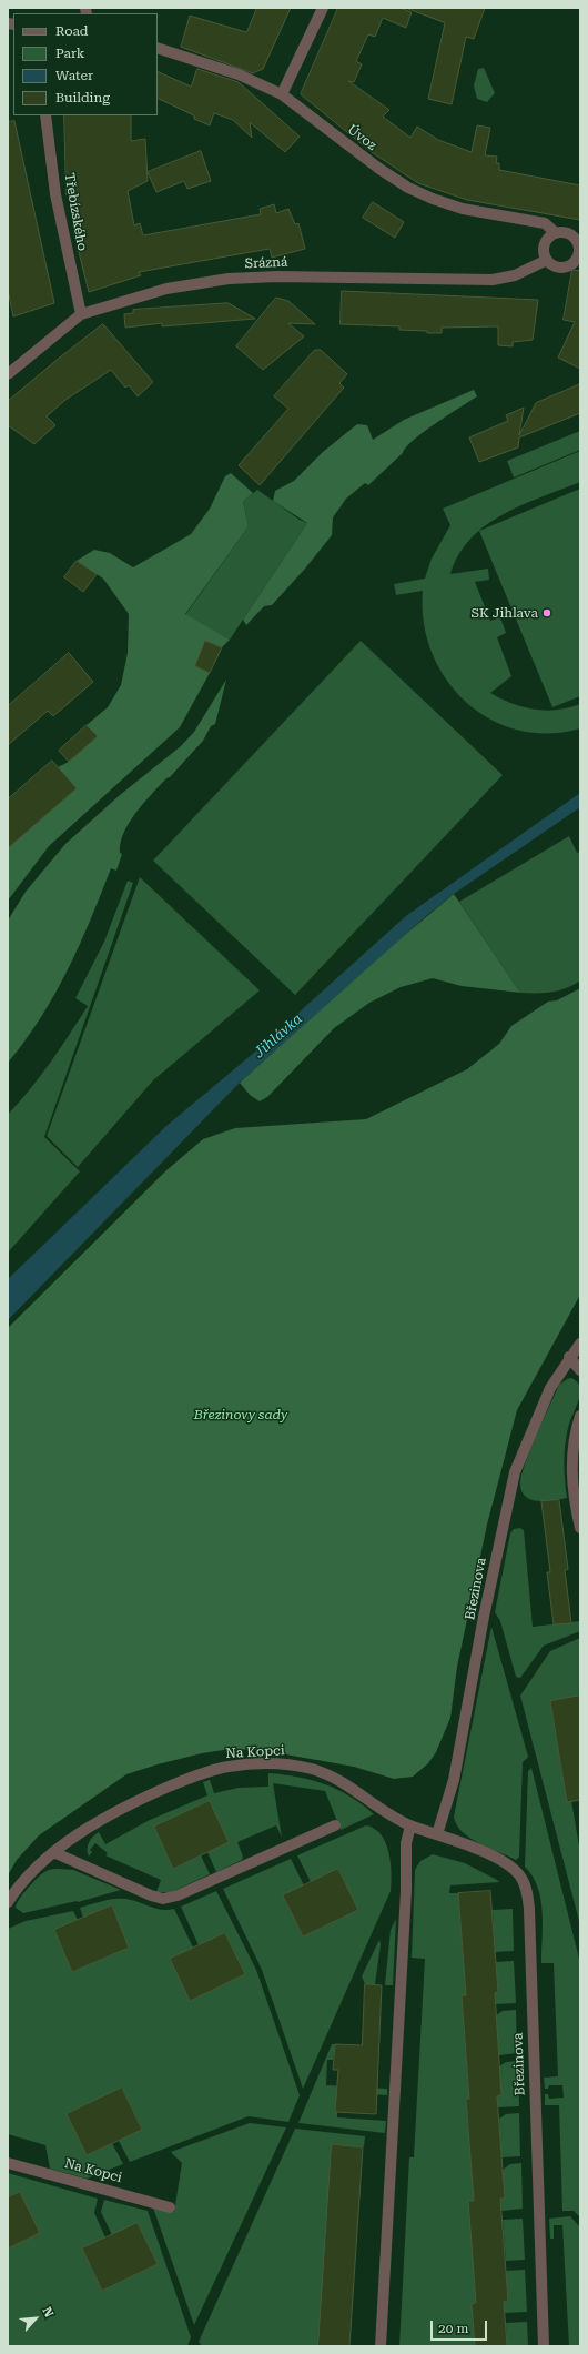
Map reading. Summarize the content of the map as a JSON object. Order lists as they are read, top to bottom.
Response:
{
  "streets": {
    "street": [
      "Úvoz",
      "Třebízského",
      "Srázná",
      "Březinova",
      "Na Kopci"
    ]
  },
  "crossings": [
    ["Úvoz", "Srázná"],
    ["Třebízského", "Srázná"],
    ["Březinova", "Na Kopci"]
  ],
  "water": ["Jihlávka"],
  "parks": ["Březinovy sady"],
  "places": ["SK Jihlava"],
  "legend": [
    "Road",
    "Park",
    "Water",
    "Building"
  ],
  "scale_bar": "20 m",
  "north": "top right"
}
